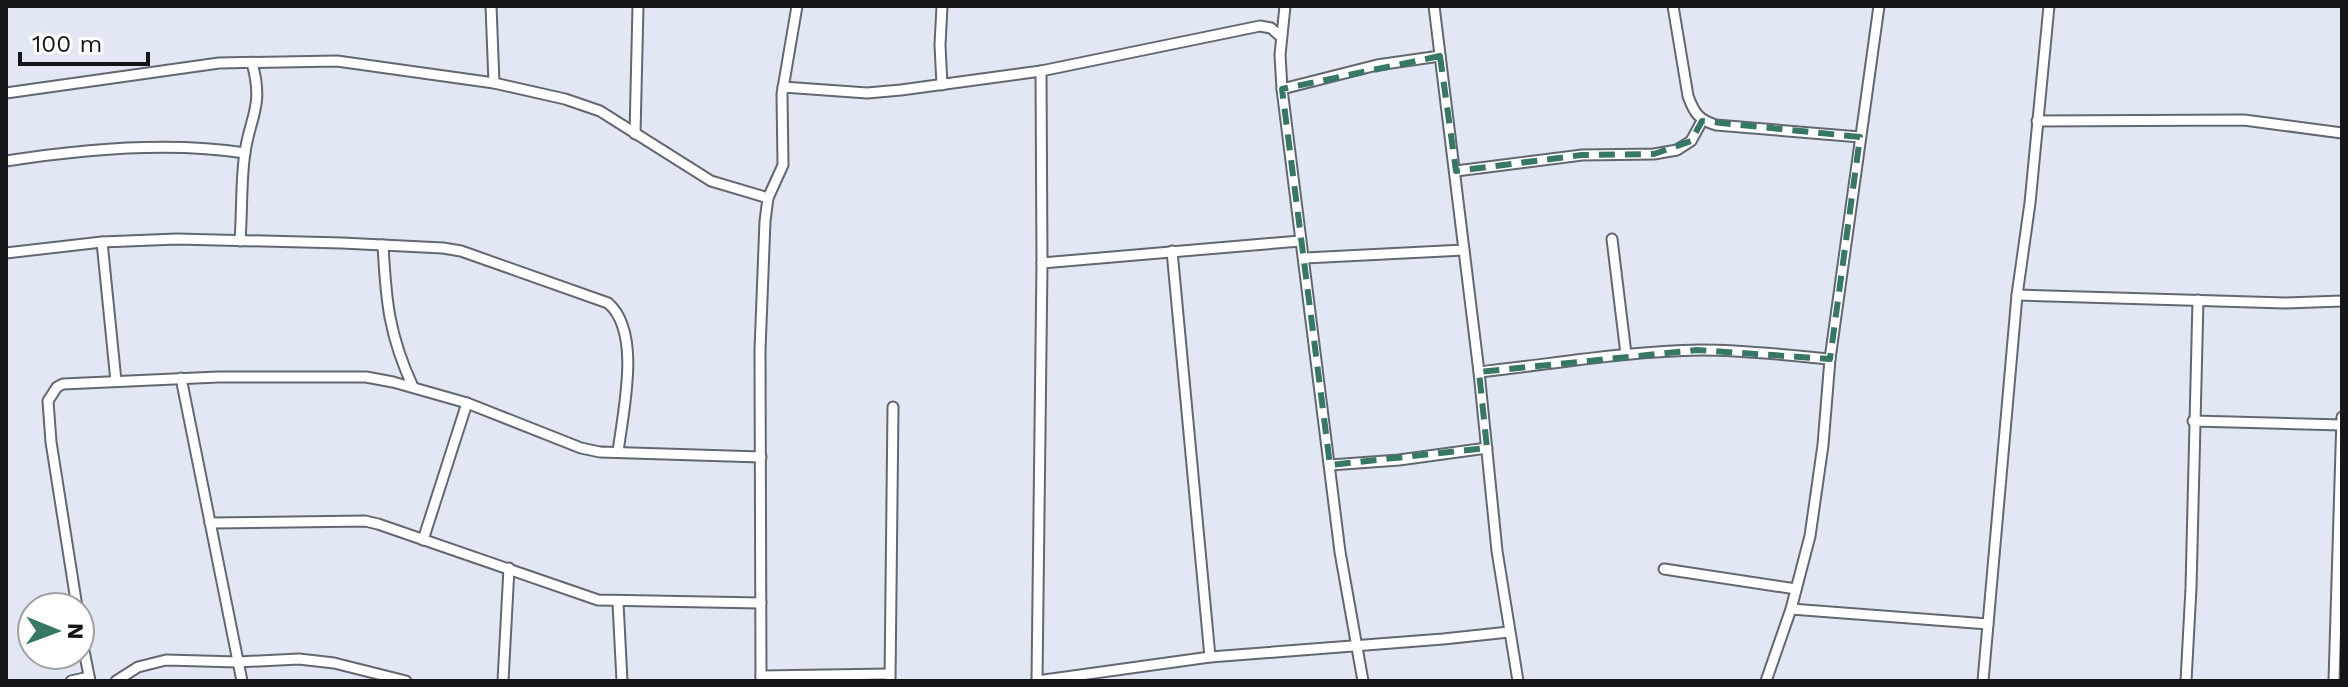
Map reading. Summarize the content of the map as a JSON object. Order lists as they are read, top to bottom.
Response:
{
  "scale_bar": "100 m",
  "north": "right"
}
